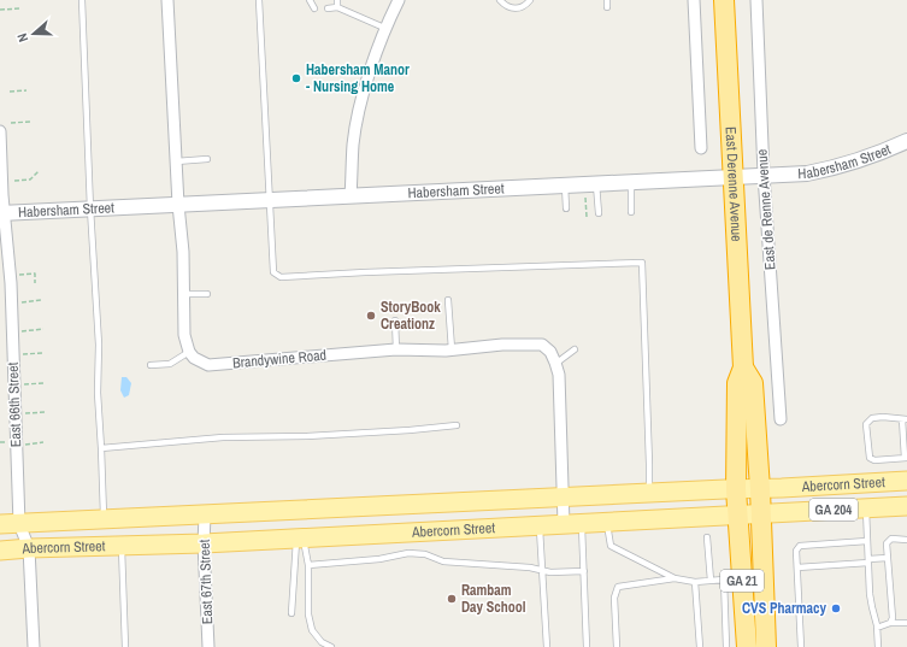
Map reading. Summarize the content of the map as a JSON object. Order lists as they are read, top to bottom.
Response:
{
  "streets": {
    "highway": ["East Derenne Avenue", "GA 21"],
    "main road": ["Abercorn Street", "GA 204"],
    "street": [
      "Habersham Street",
      "East de Renne Avenue",
      "Brandywine Road",
      "East 66th Street",
      "East 67th Street"
    ]
  },
  "crossings": [
    ["Habersham Street", "East Derenne Avenue"],
    ["Habersham Street", "East de Renne Avenue"],
    ["Habersham Street", "East 66th Street"],
    ["East Derenne Avenue", "Abercorn Street"],
    ["East 66th Street", "Abercorn Street"],
    ["Abercorn Street", "East 67th Street"]
  ],
  "places": [
    "Habersham Manor - Nursing Home",
    "StoryBook Creationz",
    "Rambam Day School",
    "CVS Pharmacy"
  ],
  "north": "left"
}
